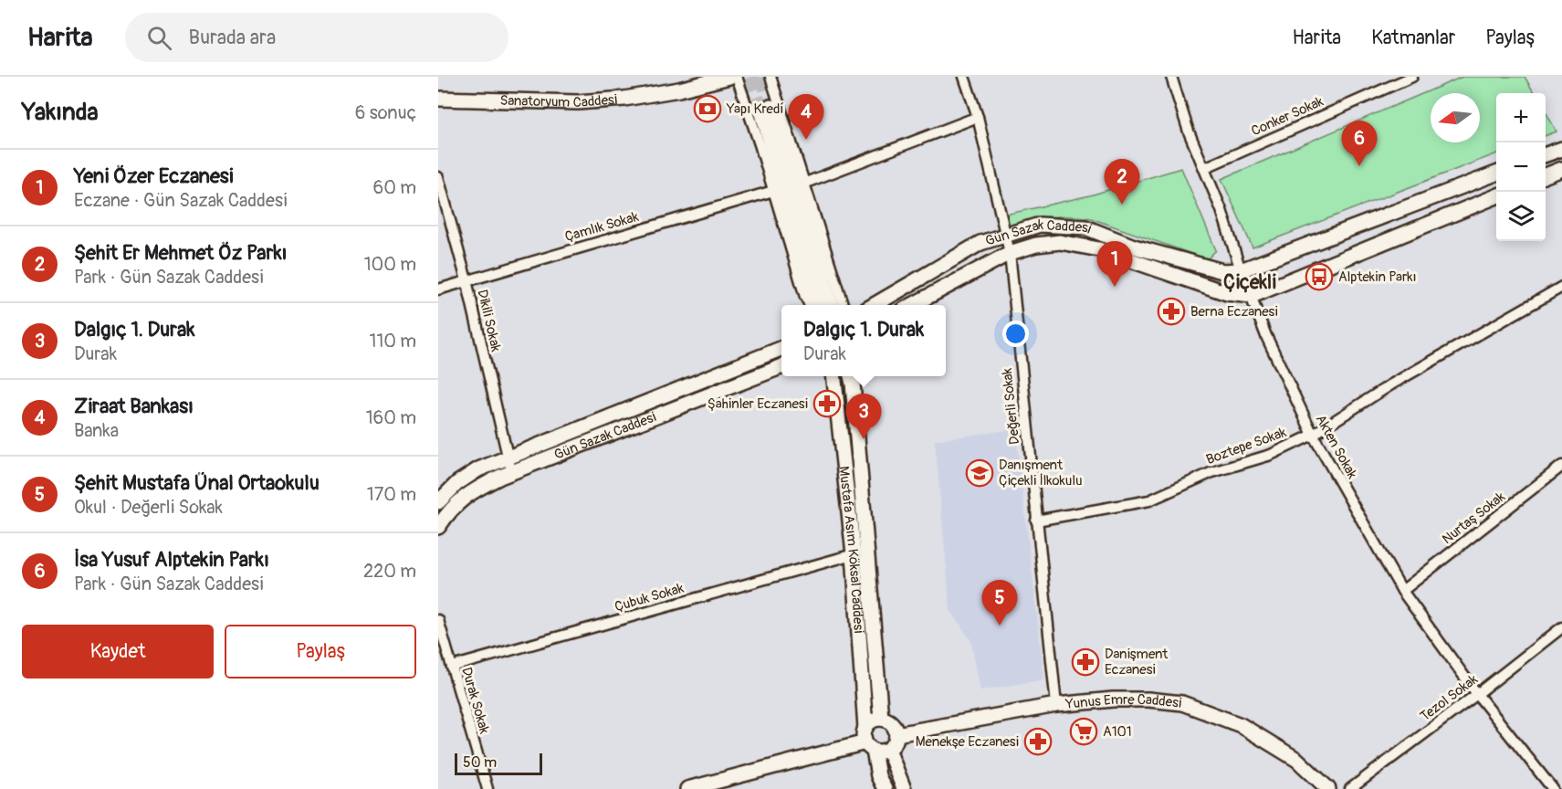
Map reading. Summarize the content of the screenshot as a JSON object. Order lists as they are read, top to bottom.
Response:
{
  "streets": {
    "main road": [
      "Sanatoryum Caddesi",
      "Gün Sazak Caddesi",
      "Mustafa Asım Köksal Caddesi",
      "Yunus Emre Caddesi"
    ],
    "street": [
      "Conker Sokak",
      "Çamlık Sokak",
      "Dikili Sokak",
      "Değerli Sokak",
      "Boztepe Sokak",
      "Akten Sokak",
      "Nurtaş Sokak",
      "Çubuk Sokak",
      "Tezol Sokak",
      "Durak Sokak"
    ]
  },
  "crossings": [
    ["Conker Sokak", "Akten Sokak"],
    ["Çamlık Sokak", "Dikili Sokak"],
    ["Gün Sazak Caddesi", "Dikili Sokak"],
    ["Gün Sazak Caddesi", "Değerli Sokak"],
    ["Gün Sazak Caddesi", "Akten Sokak"],
    ["Değerli Sokak", "Boztepe Sokak"],
    ["Değerli Sokak", "Yunus Emre Caddesi"],
    ["Boztepe Sokak", "Akten Sokak"],
    ["Akten Sokak", "Nurtaş Sokak"],
    ["Akten Sokak", "Tezol Sokak"],
    ["Mustafa Asım Köksal Caddesi", "Çubuk Sokak"],
    ["Mustafa Asım Köksal Caddesi", "Yunus Emre Caddesi"],
    ["Çubuk Sokak", "Durak Sokak"]
  ],
  "districts": ["Çiçekli"],
  "places": {
    "bank": ["Yapı Kredi"],
    "bus stop": ["Alptekin Parkı"],
    "pharmacy": [
      "Berna Eczanesi",
      "Şahinler Eczanesi",
      "Danişment Eczanesi",
      "Menekşe Eczanesi"
    ],
    "school or university": ["Danışment Çiçekli İlkokulu"],
    "supermarket": ["A101"]
  },
  "scale_bar": "50 m",
  "north": "left",
  "page": {
    "header": "Harita",
    "search": "Burada ara",
    "nav": ["Harita", "Katmanlar", "Paylaş"],
    "heading": ["Yakında", "6 sonuç"],
    "map_buttons": ["+", "−"],
    "pins": [
      "4",
      "6",
      "2",
      "1",
      "3",
      "5"
    ],
    "list": [
      {
        "mark": "1",
        "name": "Yeni Özer Eczanesi",
        "note": "Eczane · Gün Sazak Caddesi",
        "value": "60 m"
      },
      {
        "mark": "2",
        "name": "Şehit Er Mehmet Öz Parkı",
        "note": "Park · Gün Sazak Caddesi",
        "value": "100 m"
      },
      {
        "mark": "3",
        "name": "Dalgıç 1. Durak",
        "note": "Durak",
        "value": "110 m"
      },
      {
        "mark": "4",
        "name": "Ziraat Bankası",
        "note": "Banka",
        "value": "160 m"
      },
      {
        "mark": "5",
        "name": "Şehit Mustafa Ünal Ortaokulu",
        "note": "Okul · Değerli Sokak",
        "value": "170 m"
      },
      {
        "mark": "6",
        "name": "İsa Yusuf Alptekin Parkı",
        "note": "Park · Gün Sazak Caddesi",
        "value": "220 m"
      }
    ],
    "popup": ["Dalgıç 1. Durak", "Durak"],
    "buttons": ["Kaydet", "Paylaş"],
    "scale": "50 m"
  }
}
